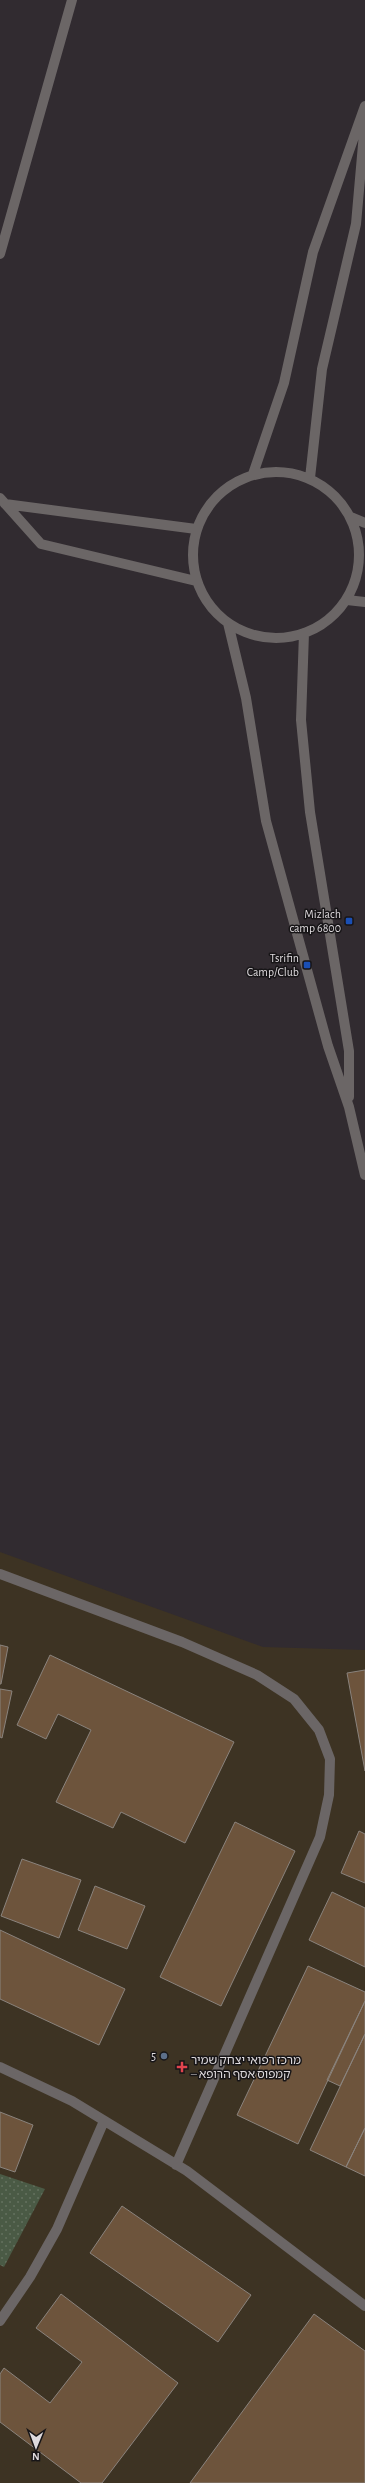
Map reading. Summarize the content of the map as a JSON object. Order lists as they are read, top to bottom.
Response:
{
  "places": {
    "transit": ["Mizlach camp 6800", "Tsrifin Camp/Club"],
    "other": ["5"],
    "health": ["מרכז רפואי יצחק שמיר – קמפוס אסף הרופא"]
  },
  "north": "bottom"
}
